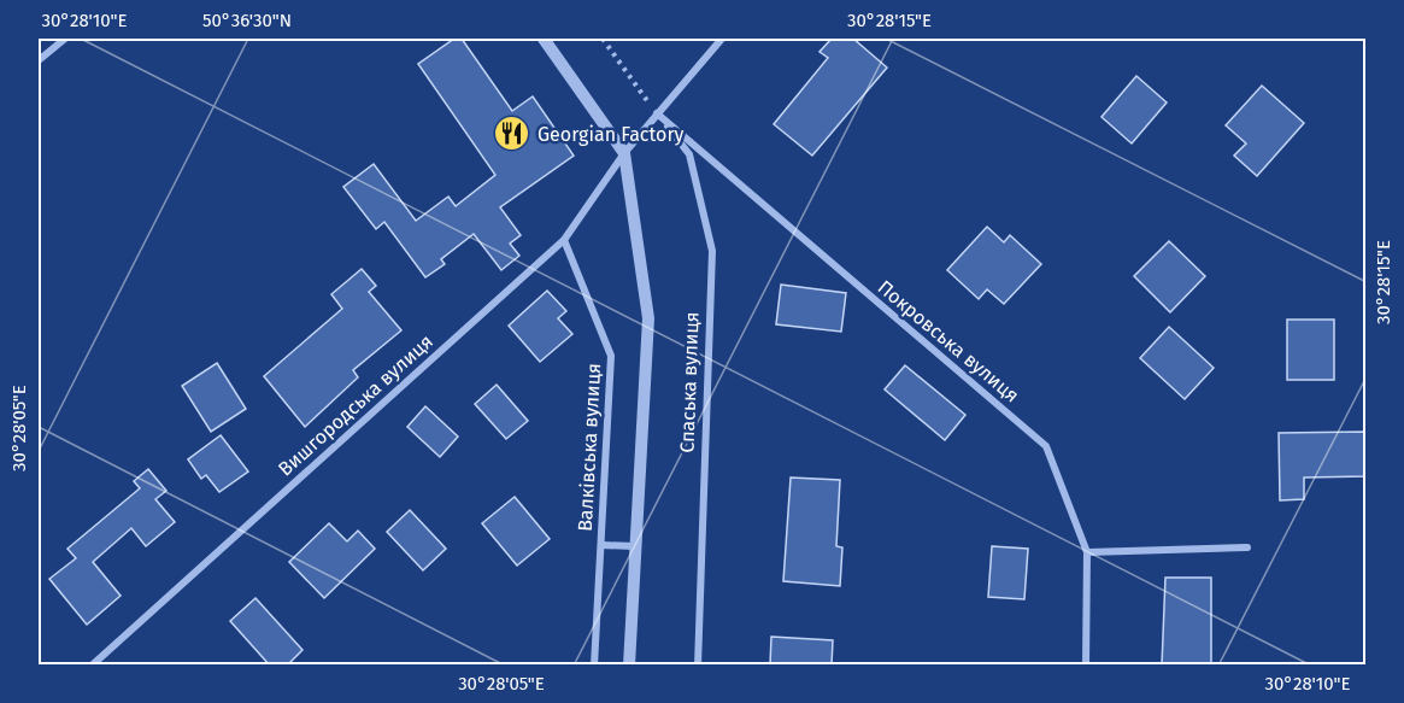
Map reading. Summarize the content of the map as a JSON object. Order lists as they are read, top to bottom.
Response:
{
  "streets": {
    "street": [
      "Покровська вулиця",
      "Спаська вулиця",
      "Вишгородська вулиця",
      "Валківська вулиця"
    ]
  },
  "crossings": [
    ["Покровська вулиця", "Спаська вулиця"],
    ["Покровська вулиця", "Вишгородська вулиця"],
    ["Спаська вулиця", "Вишгородська вулиця"],
    ["Вишгородська вулиця", "Валківська вулиця"]
  ],
  "places": {
    "restaurant": ["Georgian Factory"]
  },
  "coordinates": [
    "30°28'10\"E",
    "50°36'30\"N",
    "30°28'15\"E",
    "30°28'05\"E"
  ]
}
